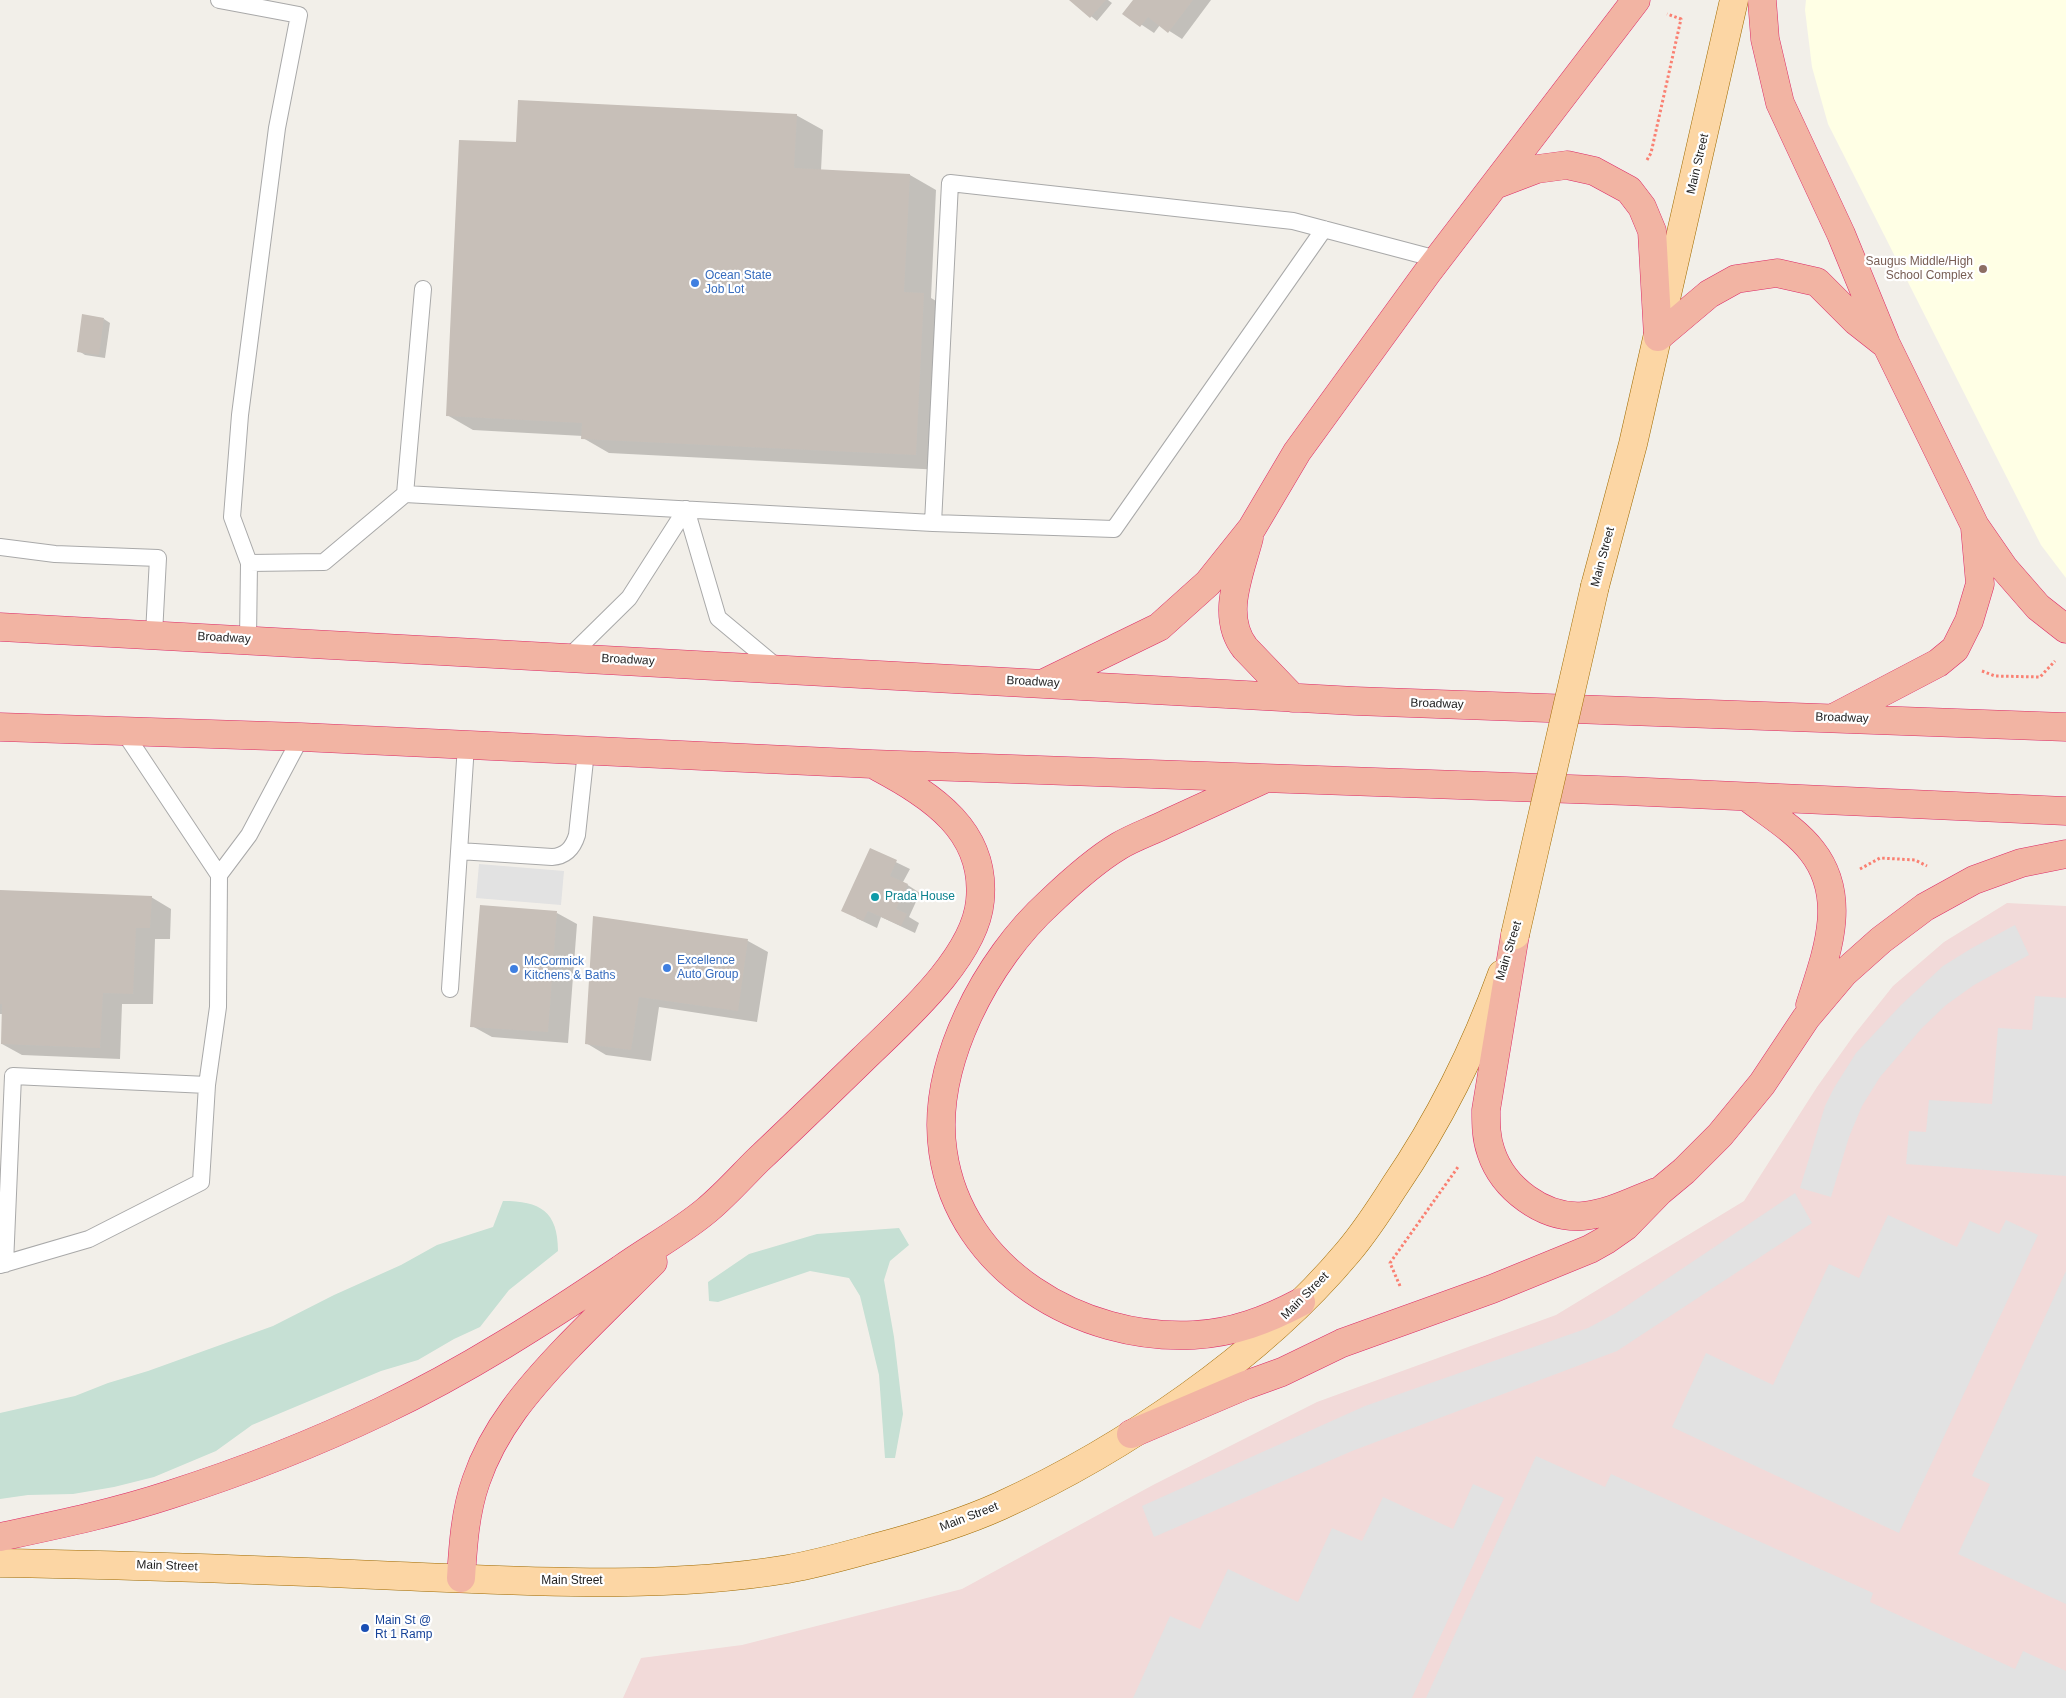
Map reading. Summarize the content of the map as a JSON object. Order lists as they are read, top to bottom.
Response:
{
  "streets": {
    "highway": ["Broadway"],
    "main road": ["Main Street"]
  },
  "places": [
    "Saugus Middle/High School Complex",
    "Ocean State Job Lot",
    "Prada House",
    "Excellence Auto Group",
    "McCormick Kitchens & Baths",
    "Main St @ Rt 1 Ramp"
  ]
}
